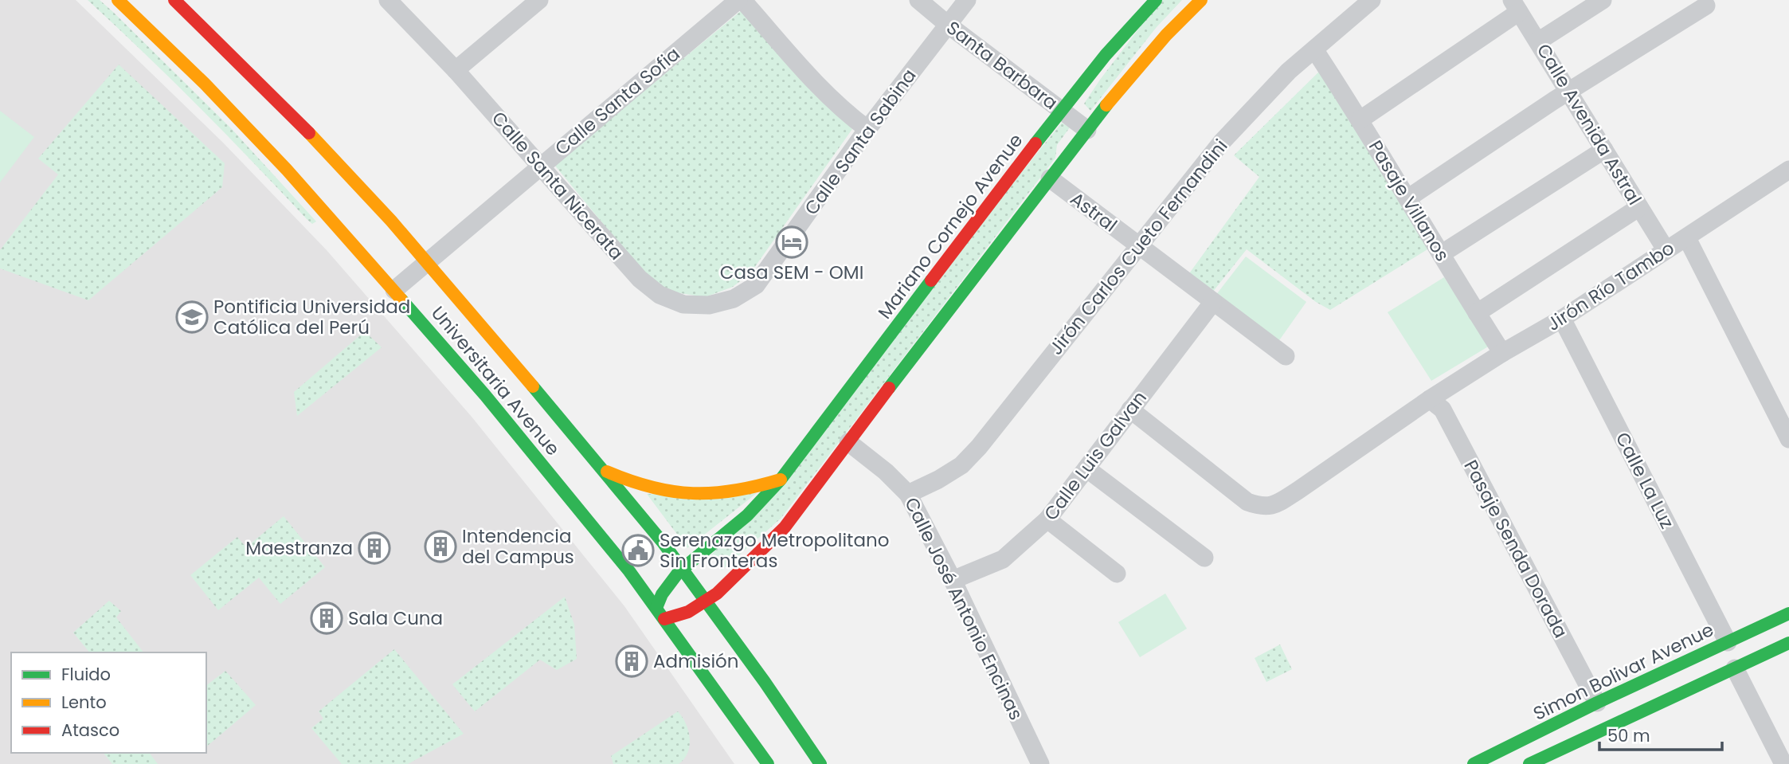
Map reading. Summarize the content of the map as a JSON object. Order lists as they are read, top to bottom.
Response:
{
  "streets": {
    "main road": ["Mariano Cornejo Avenue", "Universitaria Avenue", "Simon Bolivar Avenue"],
    "street": [
      "Santa Barbara",
      "Calle Santa Sofia",
      "Calle Avenida Astral",
      "Calle Santa Sabina",
      "Calle Santa Nicerata",
      "Pasaje Villanos",
      "Astral",
      "Jirón Carlos Cueto Fernandini",
      "Jirón Río Tambo",
      "Calle Luis Galvan",
      "Calle La Luz",
      "Pasaje Senda Dorada",
      "Calle José Antonio Encinas"
    ]
  },
  "crossings": [
    ["Santa Barbara", "Calle Santa Sabina"],
    ["Santa Barbara", "Mariano Cornejo Avenue"],
    ["Calle Santa Sofia", "Calle Santa Nicerata"],
    ["Calle Santa Sofia", "Universitaria Avenue"],
    ["Calle Avenida Astral", "Jirón Río Tambo"],
    ["Calle Santa Sabina", "Calle Santa Nicerata"],
    ["Pasaje Villanos", "Jirón Carlos Cueto Fernandini"],
    ["Pasaje Villanos", "Jirón Río Tambo"],
    ["Astral", "Jirón Carlos Cueto Fernandini"],
    ["Astral", "Calle Luis Galvan"],
    ["Mariano Cornejo Avenue", "Universitaria Avenue"],
    ["Jirón Carlos Cueto Fernandini", "Calle José Antonio Encinas"],
    ["Jirón Río Tambo", "Calle Luis Galvan"],
    ["Jirón Río Tambo", "Calle La Luz"],
    ["Jirón Río Tambo", "Pasaje Senda Dorada"],
    ["Calle Luis Galvan", "Calle José Antonio Encinas"],
    ["Calle La Luz", "Simon Bolivar Avenue"],
    ["Pasaje Senda Dorada", "Simon Bolivar Avenue"]
  ],
  "places": {
    "hotel": ["Casa SEM - OMI"],
    "school or university": ["Pontificia Universidad Católica del Perú"],
    "building": [
      "Intendencia del Campus",
      "Maestranza",
      "Sala Cuna",
      "Admisión"
    ],
    "public building": ["Serenazgo Metropolitano Sin Fronteras"]
  },
  "legend": ["Fluido", "Lento", "Atasco"],
  "scale_bar": "50 m"
}
